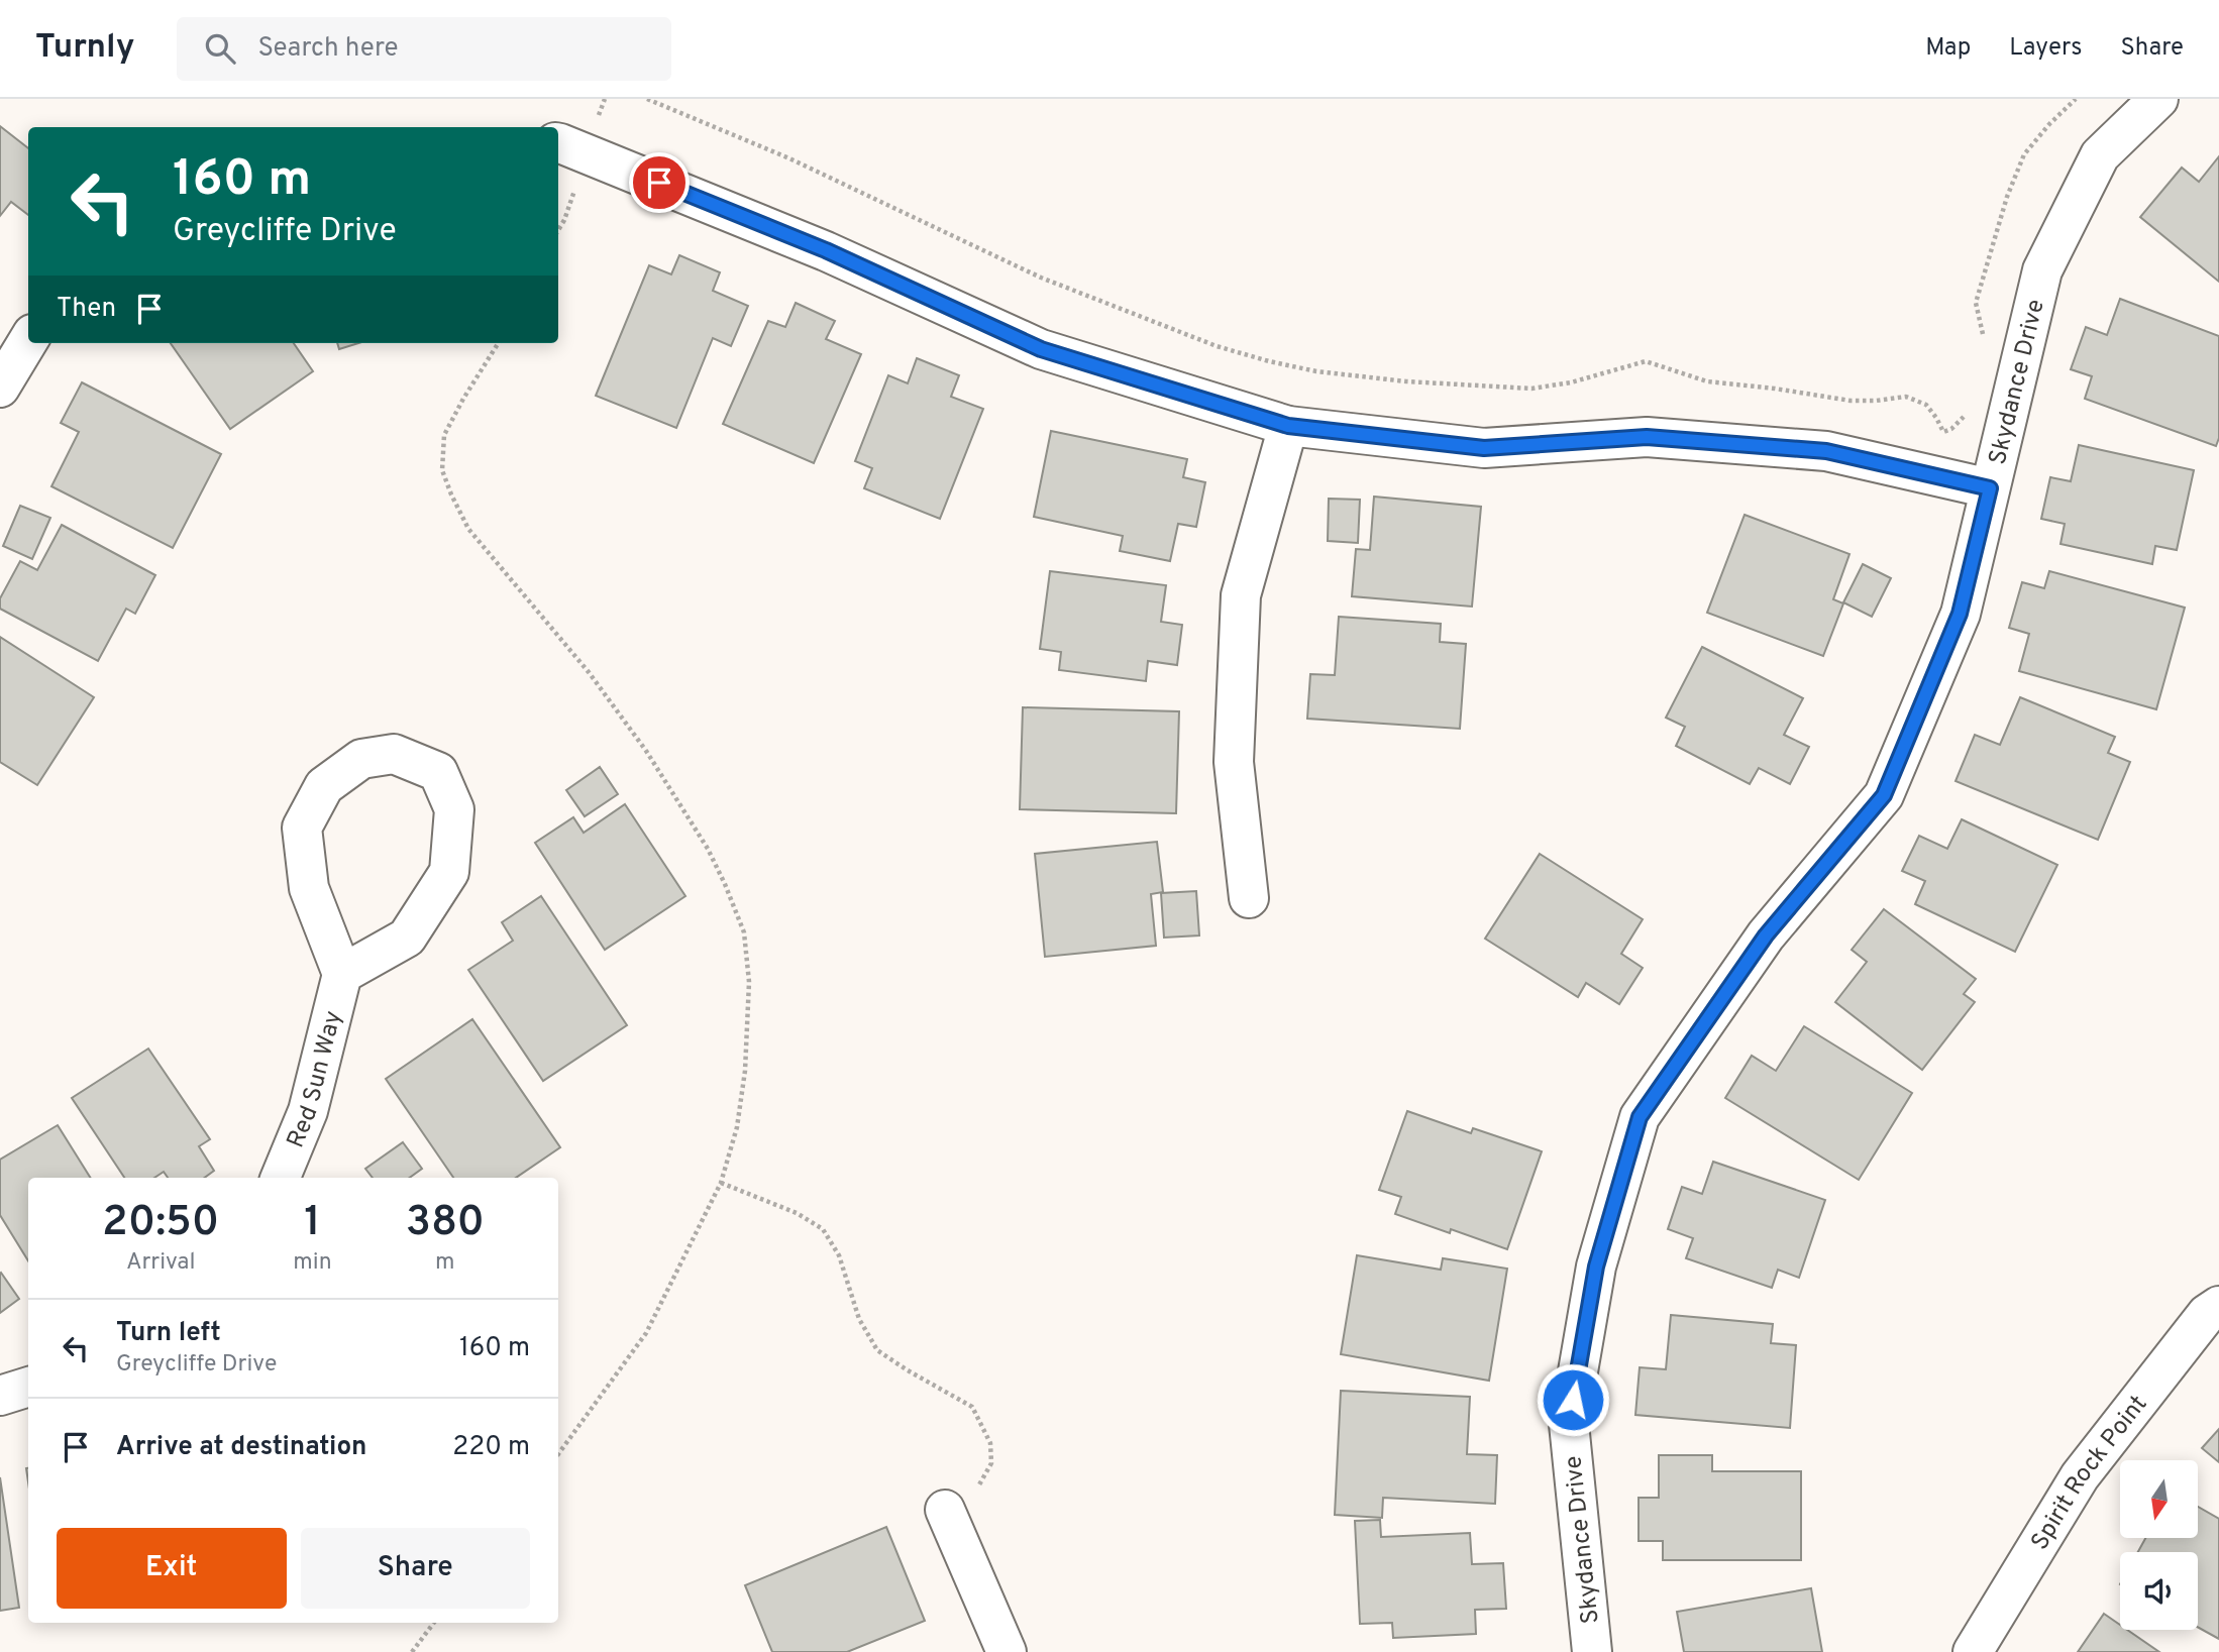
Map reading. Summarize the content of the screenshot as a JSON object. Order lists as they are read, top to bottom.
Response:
{
  "streets": {
    "street": ["Skydance Drive", "Red Sun Way", "Spirit Rock Point"]
  },
  "north": "bottom",
  "page": {
    "header": "Turnly",
    "search": "Search here",
    "nav": ["Map", "Layers", "Share"],
    "turn": ["160 m", "Greycliffe Drive"],
    "then": "Then",
    "eta": [
      "20:50",
      "Arrival",
      "1",
      "min",
      "380",
      "m"
    ],
    "list": [
      {
        "name": "Turn left",
        "note": "Greycliffe Drive",
        "value": "160 m"
      },
      {
        "name": "Arrive at destination",
        "value": "220 m"
      }
    ],
    "buttons": ["Exit", "Share"]
  }
}
